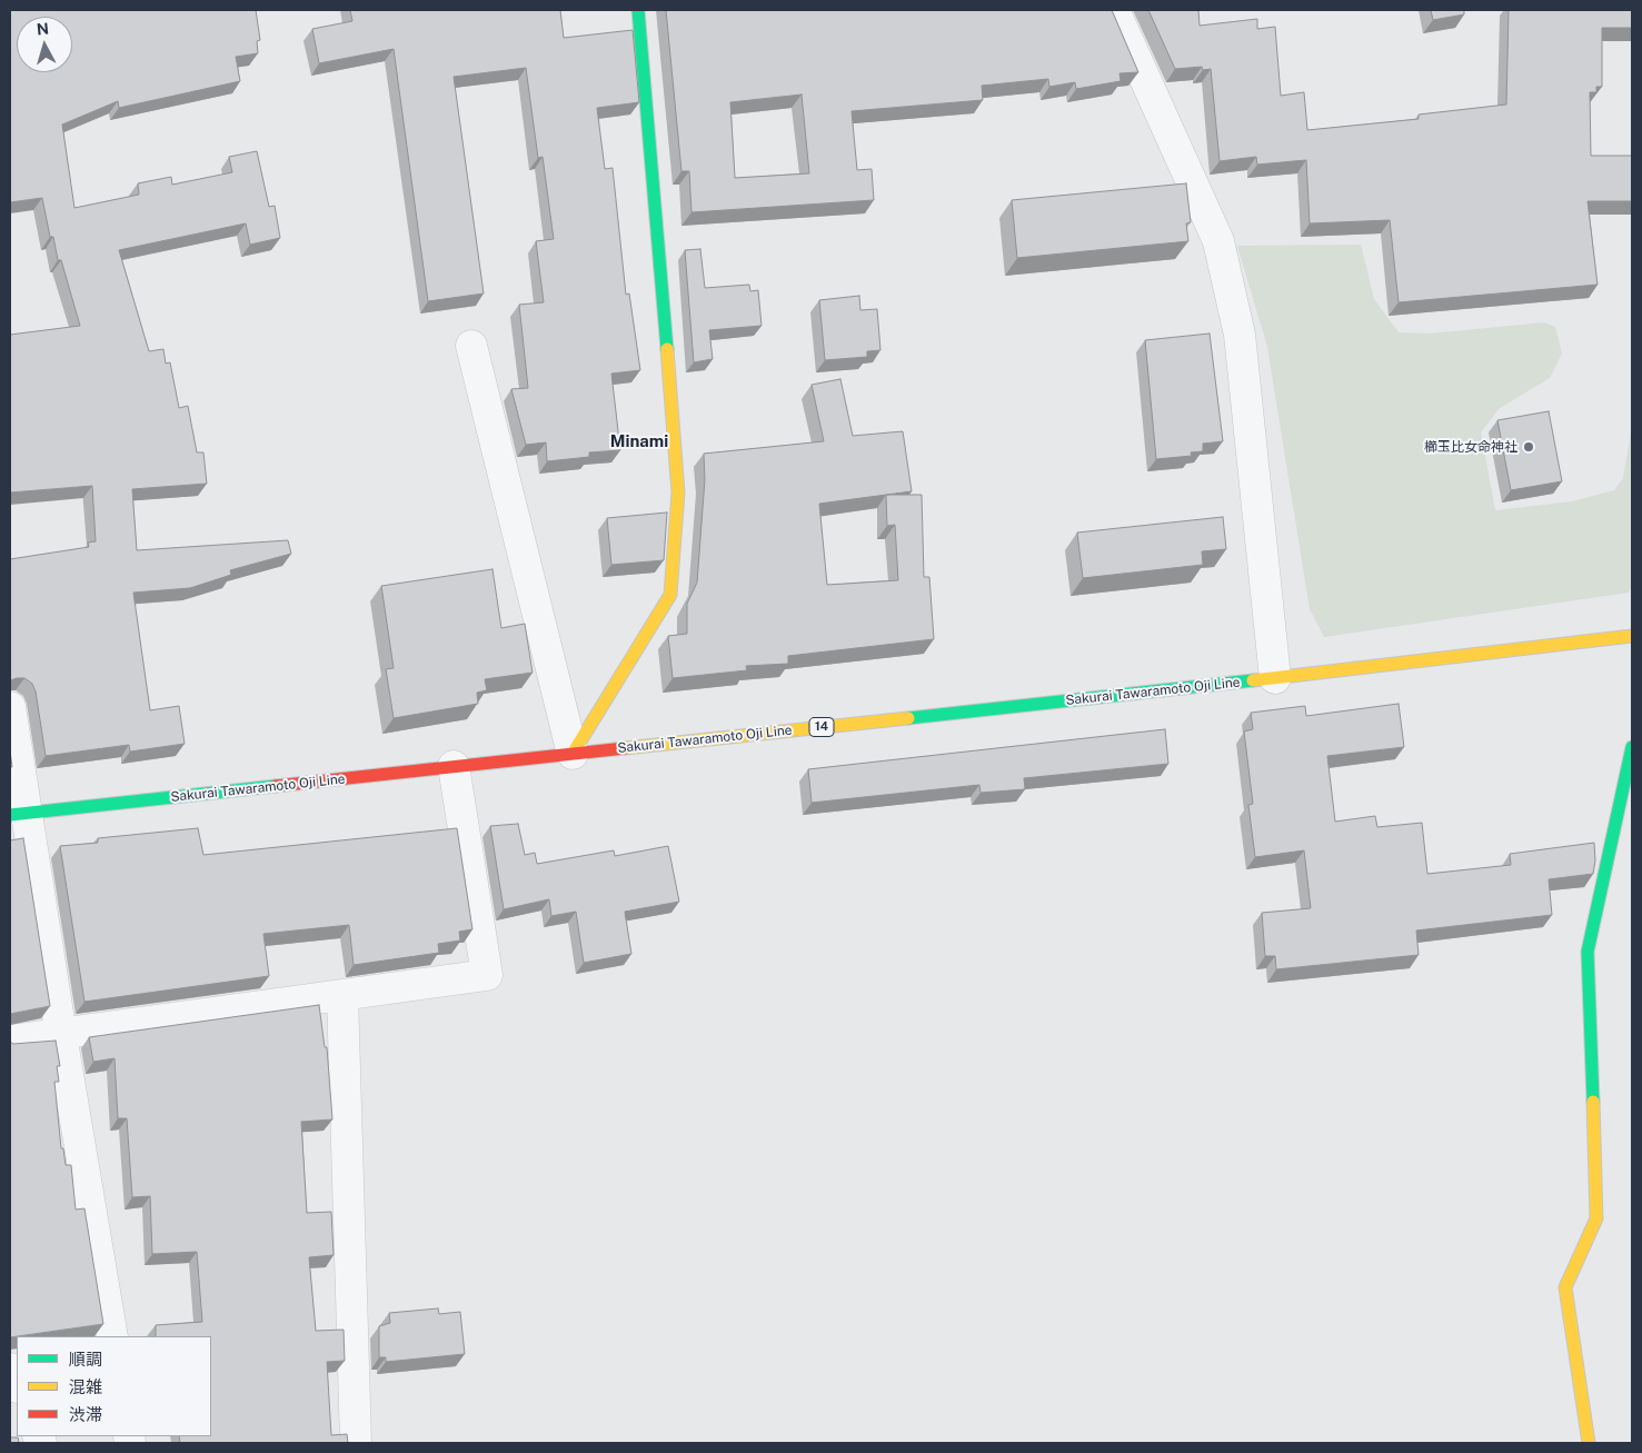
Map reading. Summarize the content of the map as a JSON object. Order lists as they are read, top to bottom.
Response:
{
  "streets": {
    "main road": ["Sakurai Tawaramoto Oji Line", "14"]
  },
  "districts": ["Minami"],
  "places": ["櫛玉比女命神社"],
  "legend": ["順調", "混雑", "渋滞"],
  "north": "top"
}
